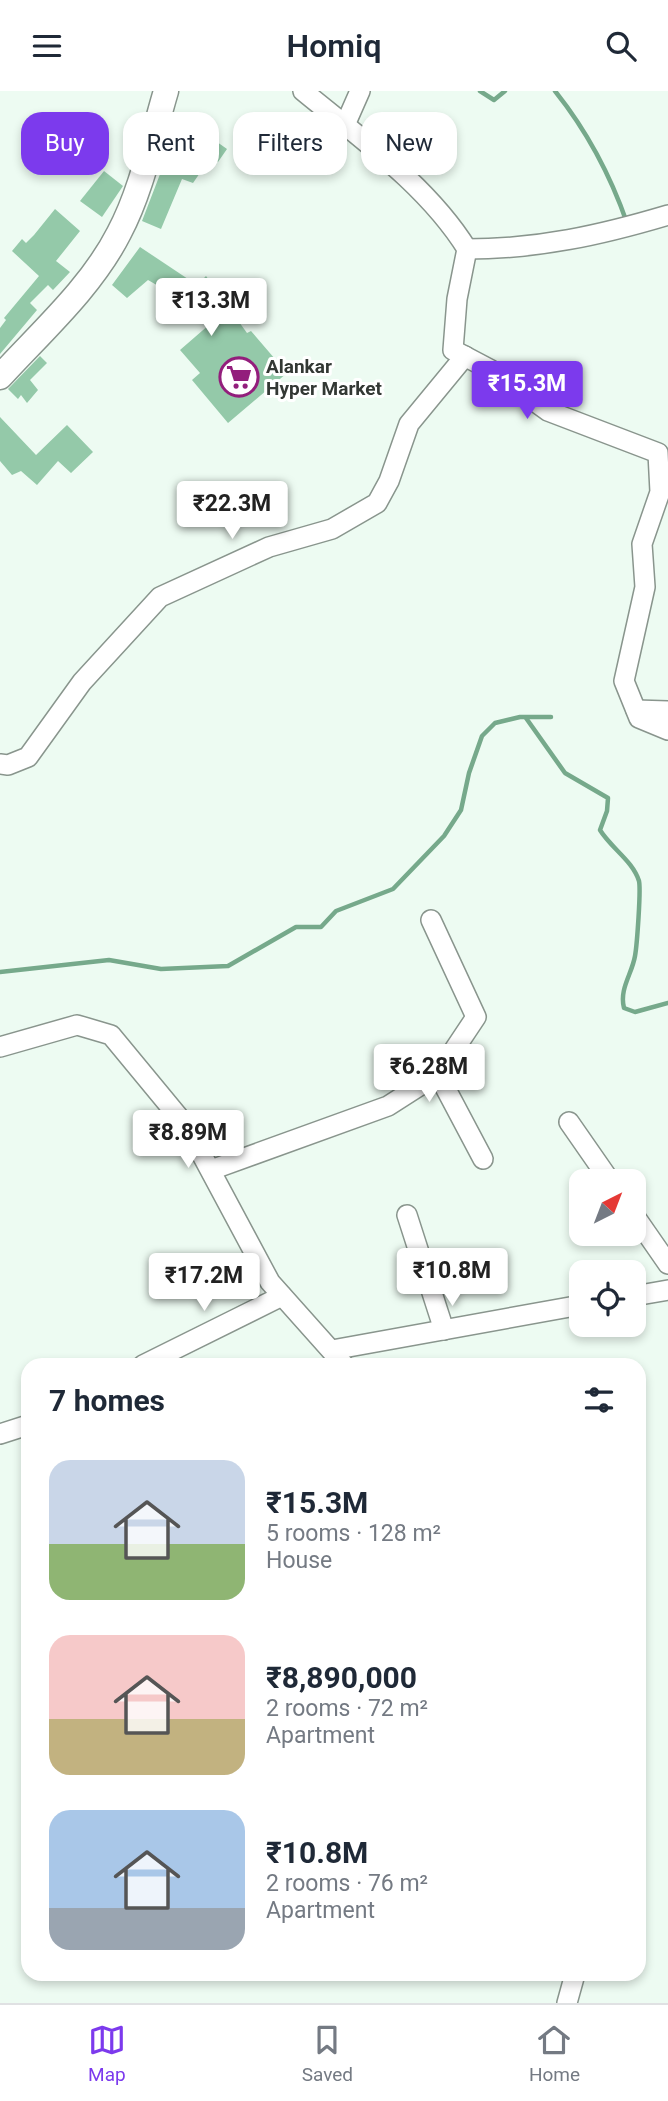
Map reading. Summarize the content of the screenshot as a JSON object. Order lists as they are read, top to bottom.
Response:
{
  "places": {
    "supermarket": ["Alankar Hyper Market"]
  },
  "north": "top right",
  "page": {
    "header": "Homiq",
    "chip": [
      "Buy",
      "Rent",
      "Filters",
      "New"
    ],
    "price": [
      "₹13.3M",
      "₹15.3M",
      "₹22.3M",
      "₹6.28M",
      "₹8.89M",
      "₹10.8M",
      "₹17.2M"
    ],
    "heading": "7 homes",
    "list": [
      {
        "name": "₹15.3M",
        "note": "5 rooms · 128 m² · House"
      },
      {
        "name": "₹8,890,000",
        "note": "2 rooms · 72 m² · Apartment"
      },
      {
        "name": "₹10.8M",
        "note": "2 rooms · 76 m² · Apartment"
      }
    ],
    "tabs": ["Map", "Saved", "Home"]
  }
}
